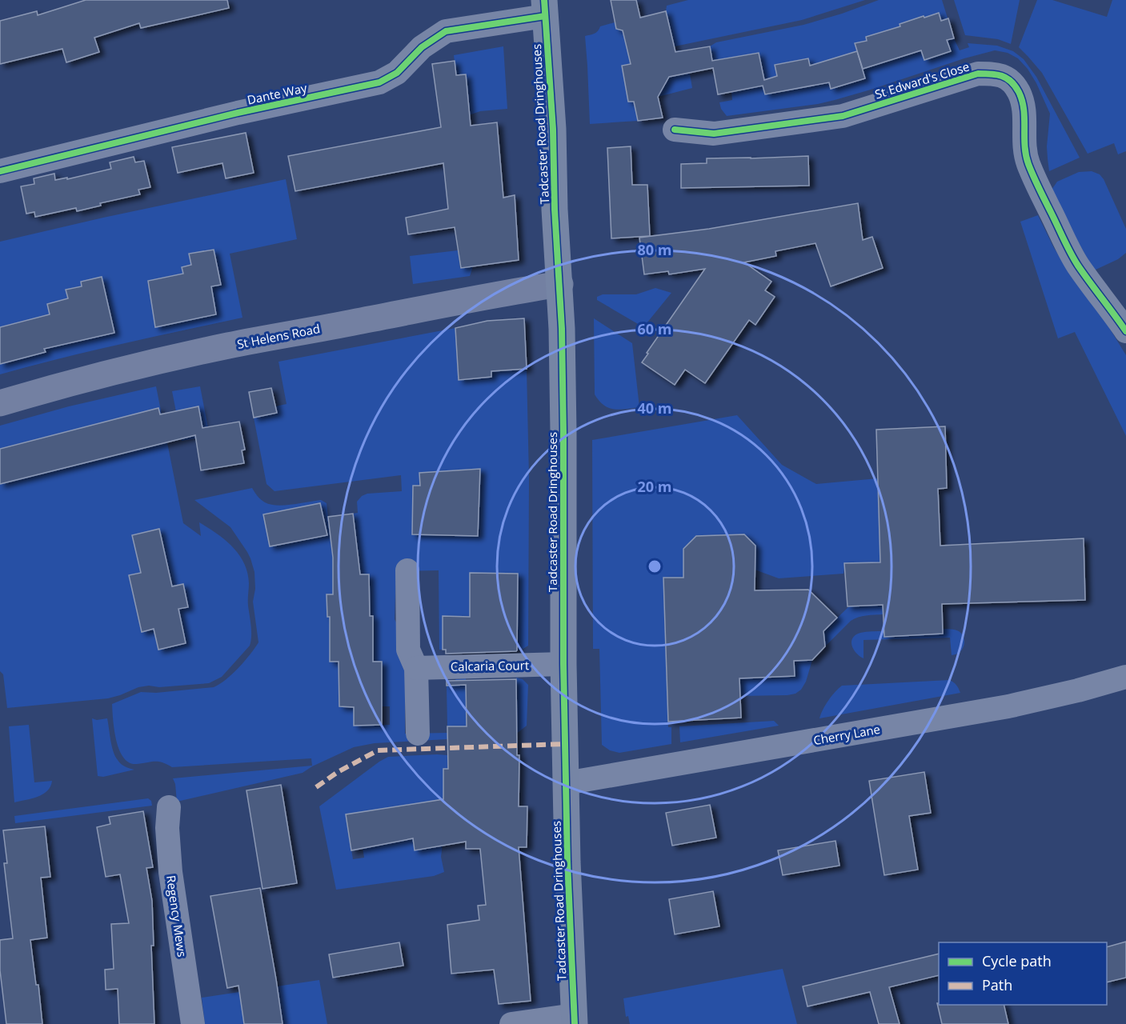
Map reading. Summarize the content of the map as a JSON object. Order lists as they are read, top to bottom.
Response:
{
  "streets": {
    "main road": ["Tadcaster Road Dringhouses"],
    "street": [
      "St Edward's Close",
      "Dante Way",
      "St Helens Road",
      "Calcaria Court",
      "Cherry Lane",
      "Regency Mews"
    ]
  },
  "crossings": [
    ["Dante Way", "Tadcaster Road Dringhouses"],
    ["Tadcaster Road Dringhouses", "St Helens Road"],
    ["Tadcaster Road Dringhouses", "Calcaria Court"],
    ["Tadcaster Road Dringhouses", "Cherry Lane"]
  ],
  "legend": ["Cycle path", "Path"],
  "rings": [
    "80 m",
    "60 m",
    "40 m",
    "20 m"
  ]
}
